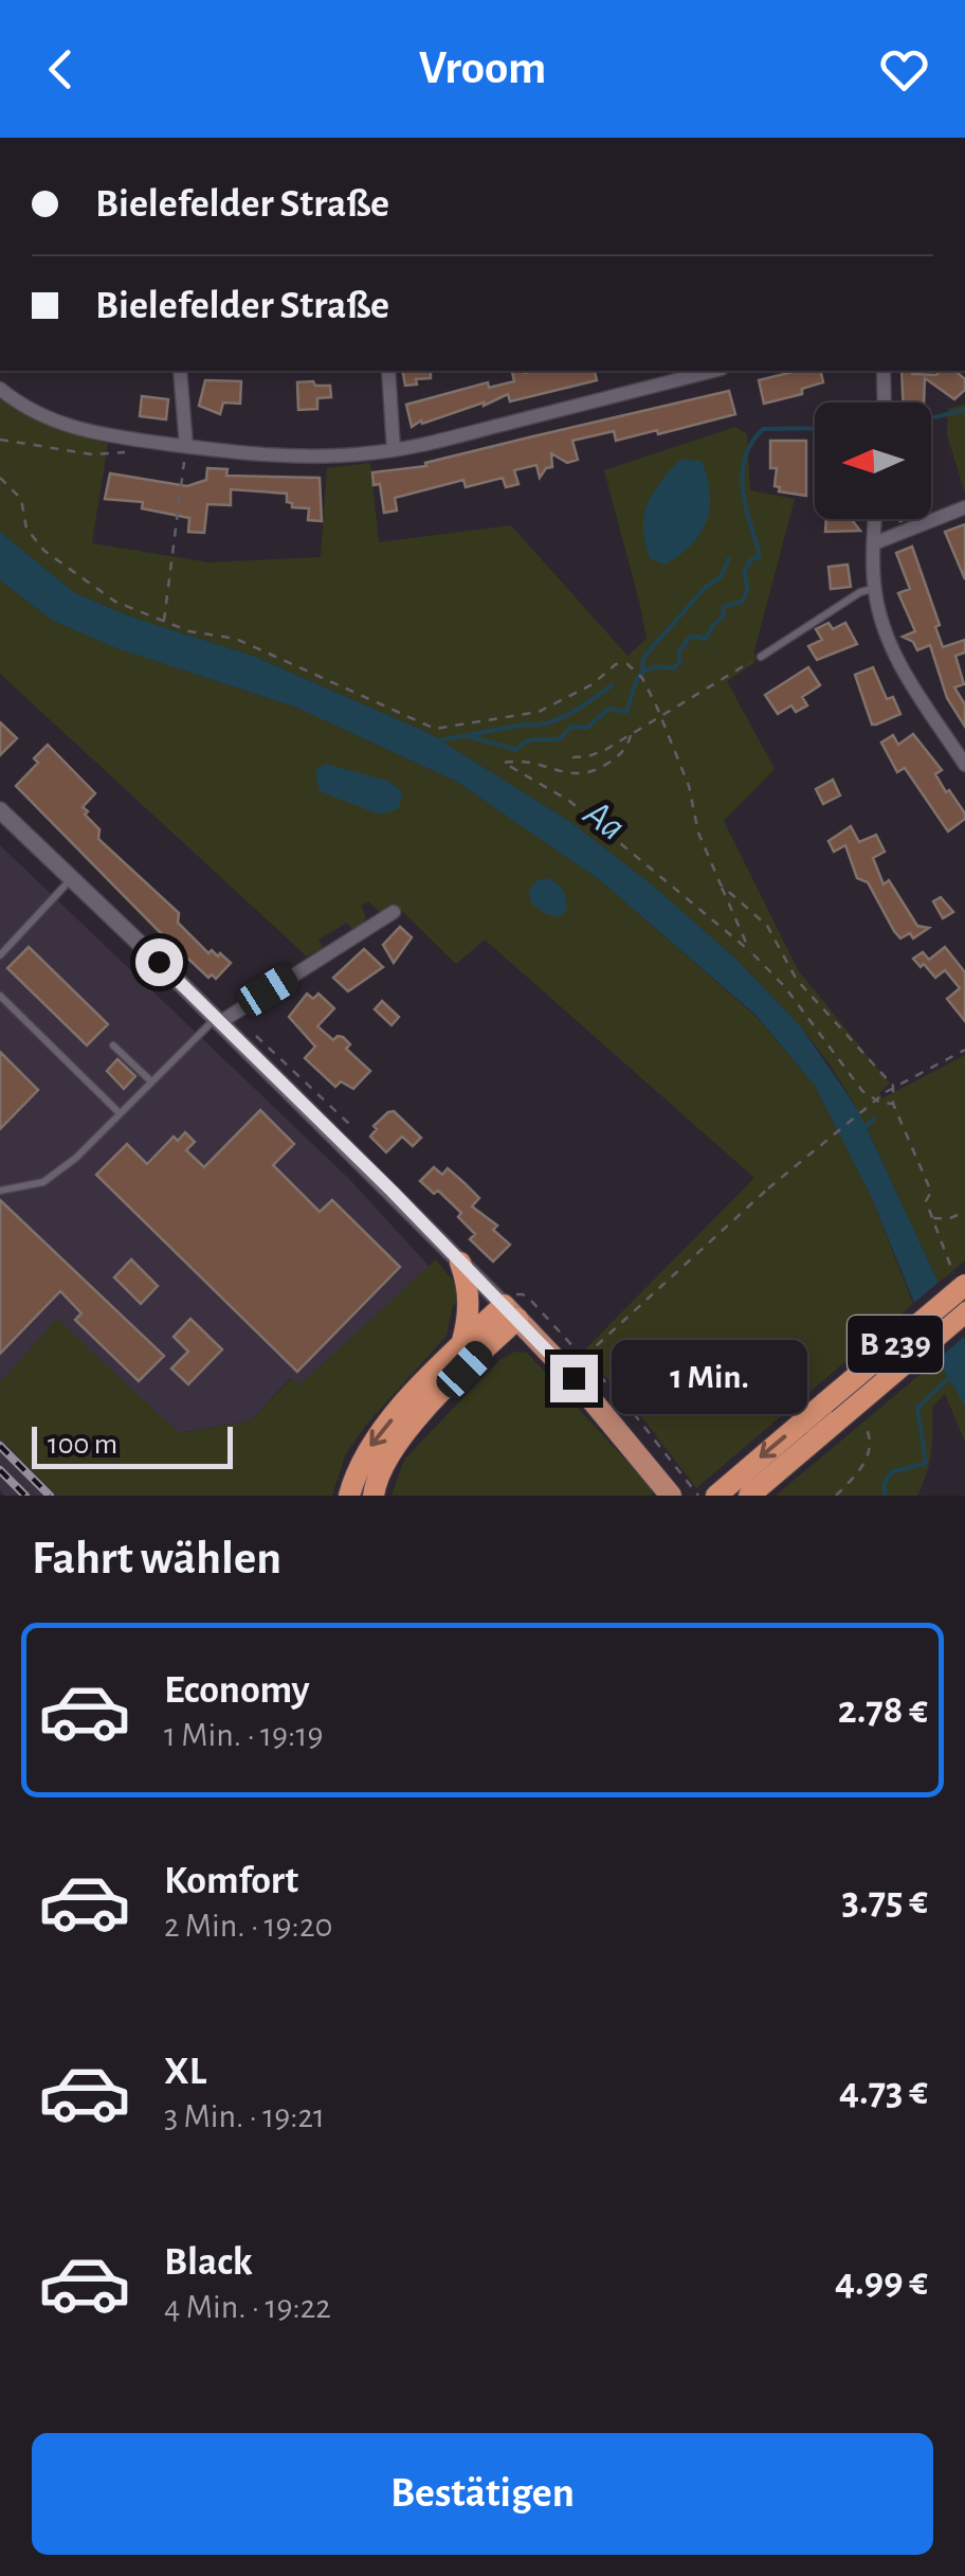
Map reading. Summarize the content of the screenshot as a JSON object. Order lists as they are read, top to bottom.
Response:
{
  "streets": {
    "highway": ["B 239"]
  },
  "water": ["Aa"],
  "scale_bar": "100 m",
  "north": "left",
  "page": {
    "header": "Vroom",
    "banner": ["Bielefelder Straße", "Bielefelder Straße"],
    "bubble": "1 Min.",
    "scale": "100 m",
    "heading": "Fahrt wählen",
    "list": [
      {
        "name": "Economy",
        "note": "1 Min. · 19:19",
        "value": "2.78 €"
      },
      {
        "name": "Komfort",
        "note": "2 Min. · 19:20",
        "value": "3.75 €"
      },
      {
        "name": "XL",
        "note": "3 Min. · 19:21",
        "value": "4.73 €"
      },
      {
        "name": "Black",
        "note": "4 Min. · 19:22",
        "value": "4.99 €"
      }
    ],
    "buttons": "Bestätigen"
  }
}
